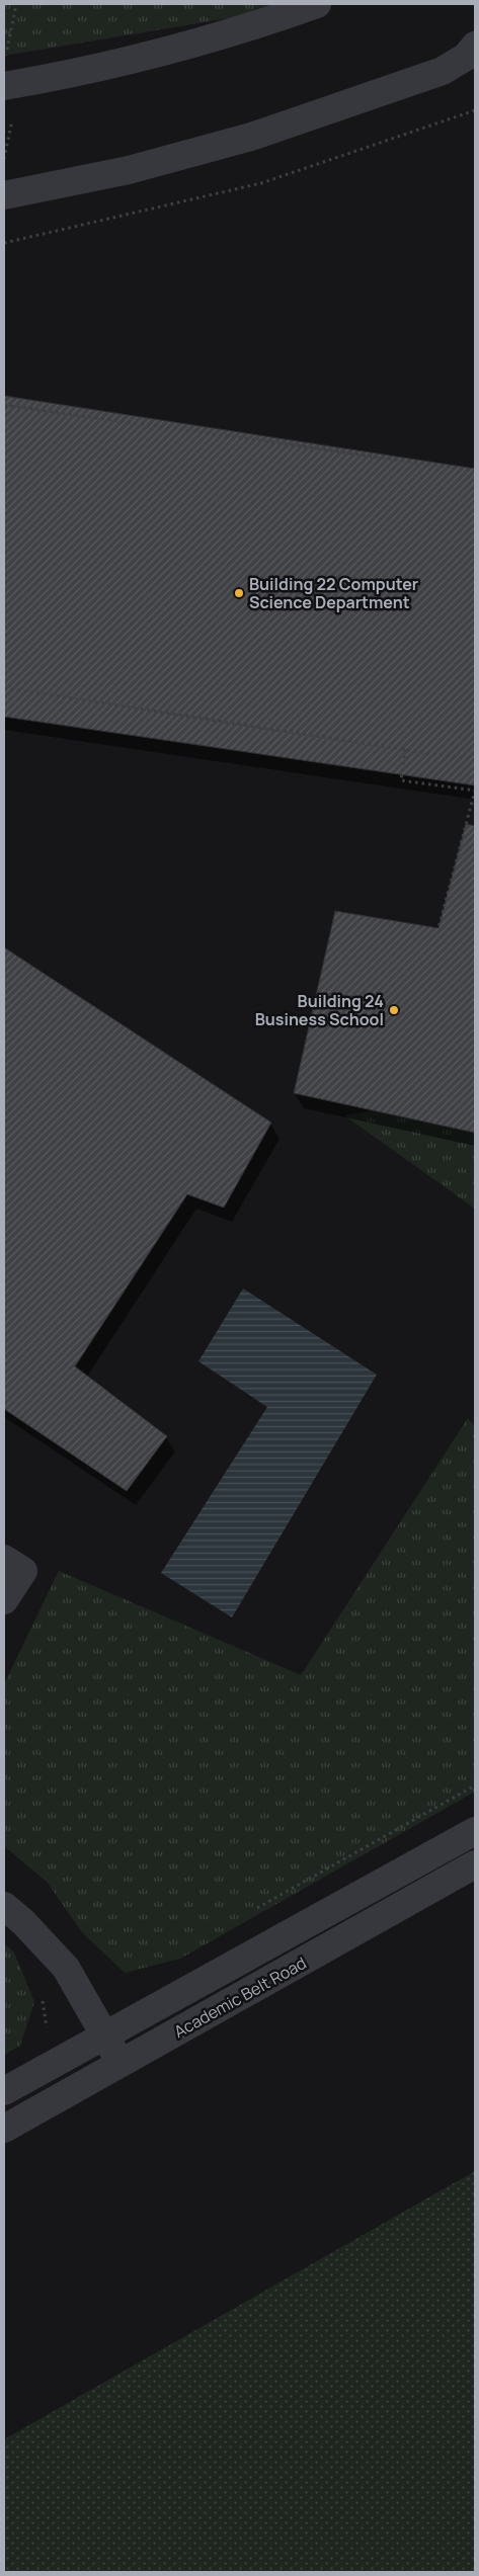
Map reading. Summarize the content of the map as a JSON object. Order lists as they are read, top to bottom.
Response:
{
  "streets": {
    "street": ["Academic Belt Road"]
  },
  "places": ["Building 22 Computer Science Department", "Building 24 Business School"]
}
